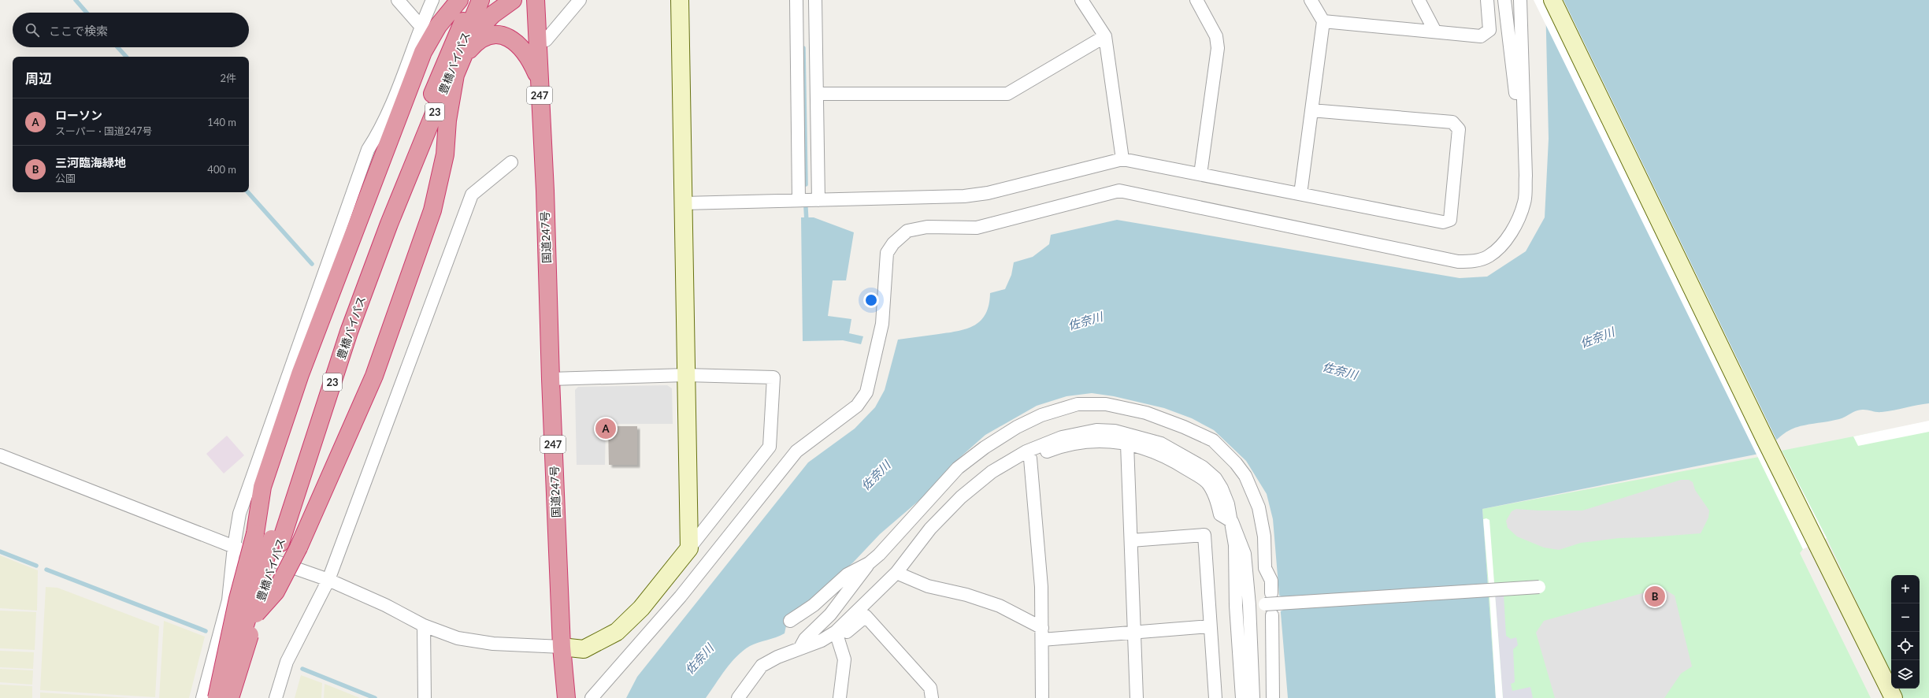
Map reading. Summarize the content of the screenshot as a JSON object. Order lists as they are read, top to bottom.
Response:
{
  "streets": {
    "highway": [
      "豊橋バイパス",
      "247",
      "23",
      "国道247号"
    ]
  },
  "water": ["佐奈川"],
  "page": {
    "search": "ここで検索",
    "heading": ["周辺", "2件"],
    "list": [
      {
        "mark": "A",
        "name": "ローソン",
        "note": "スーパー · 国道247号",
        "value": "140 m"
      },
      {
        "mark": "B",
        "name": "三河臨海緑地",
        "note": "公園",
        "value": "400 m"
      }
    ],
    "pins": ["A", "B"],
    "map_buttons": ["+", "−"]
  }
}
